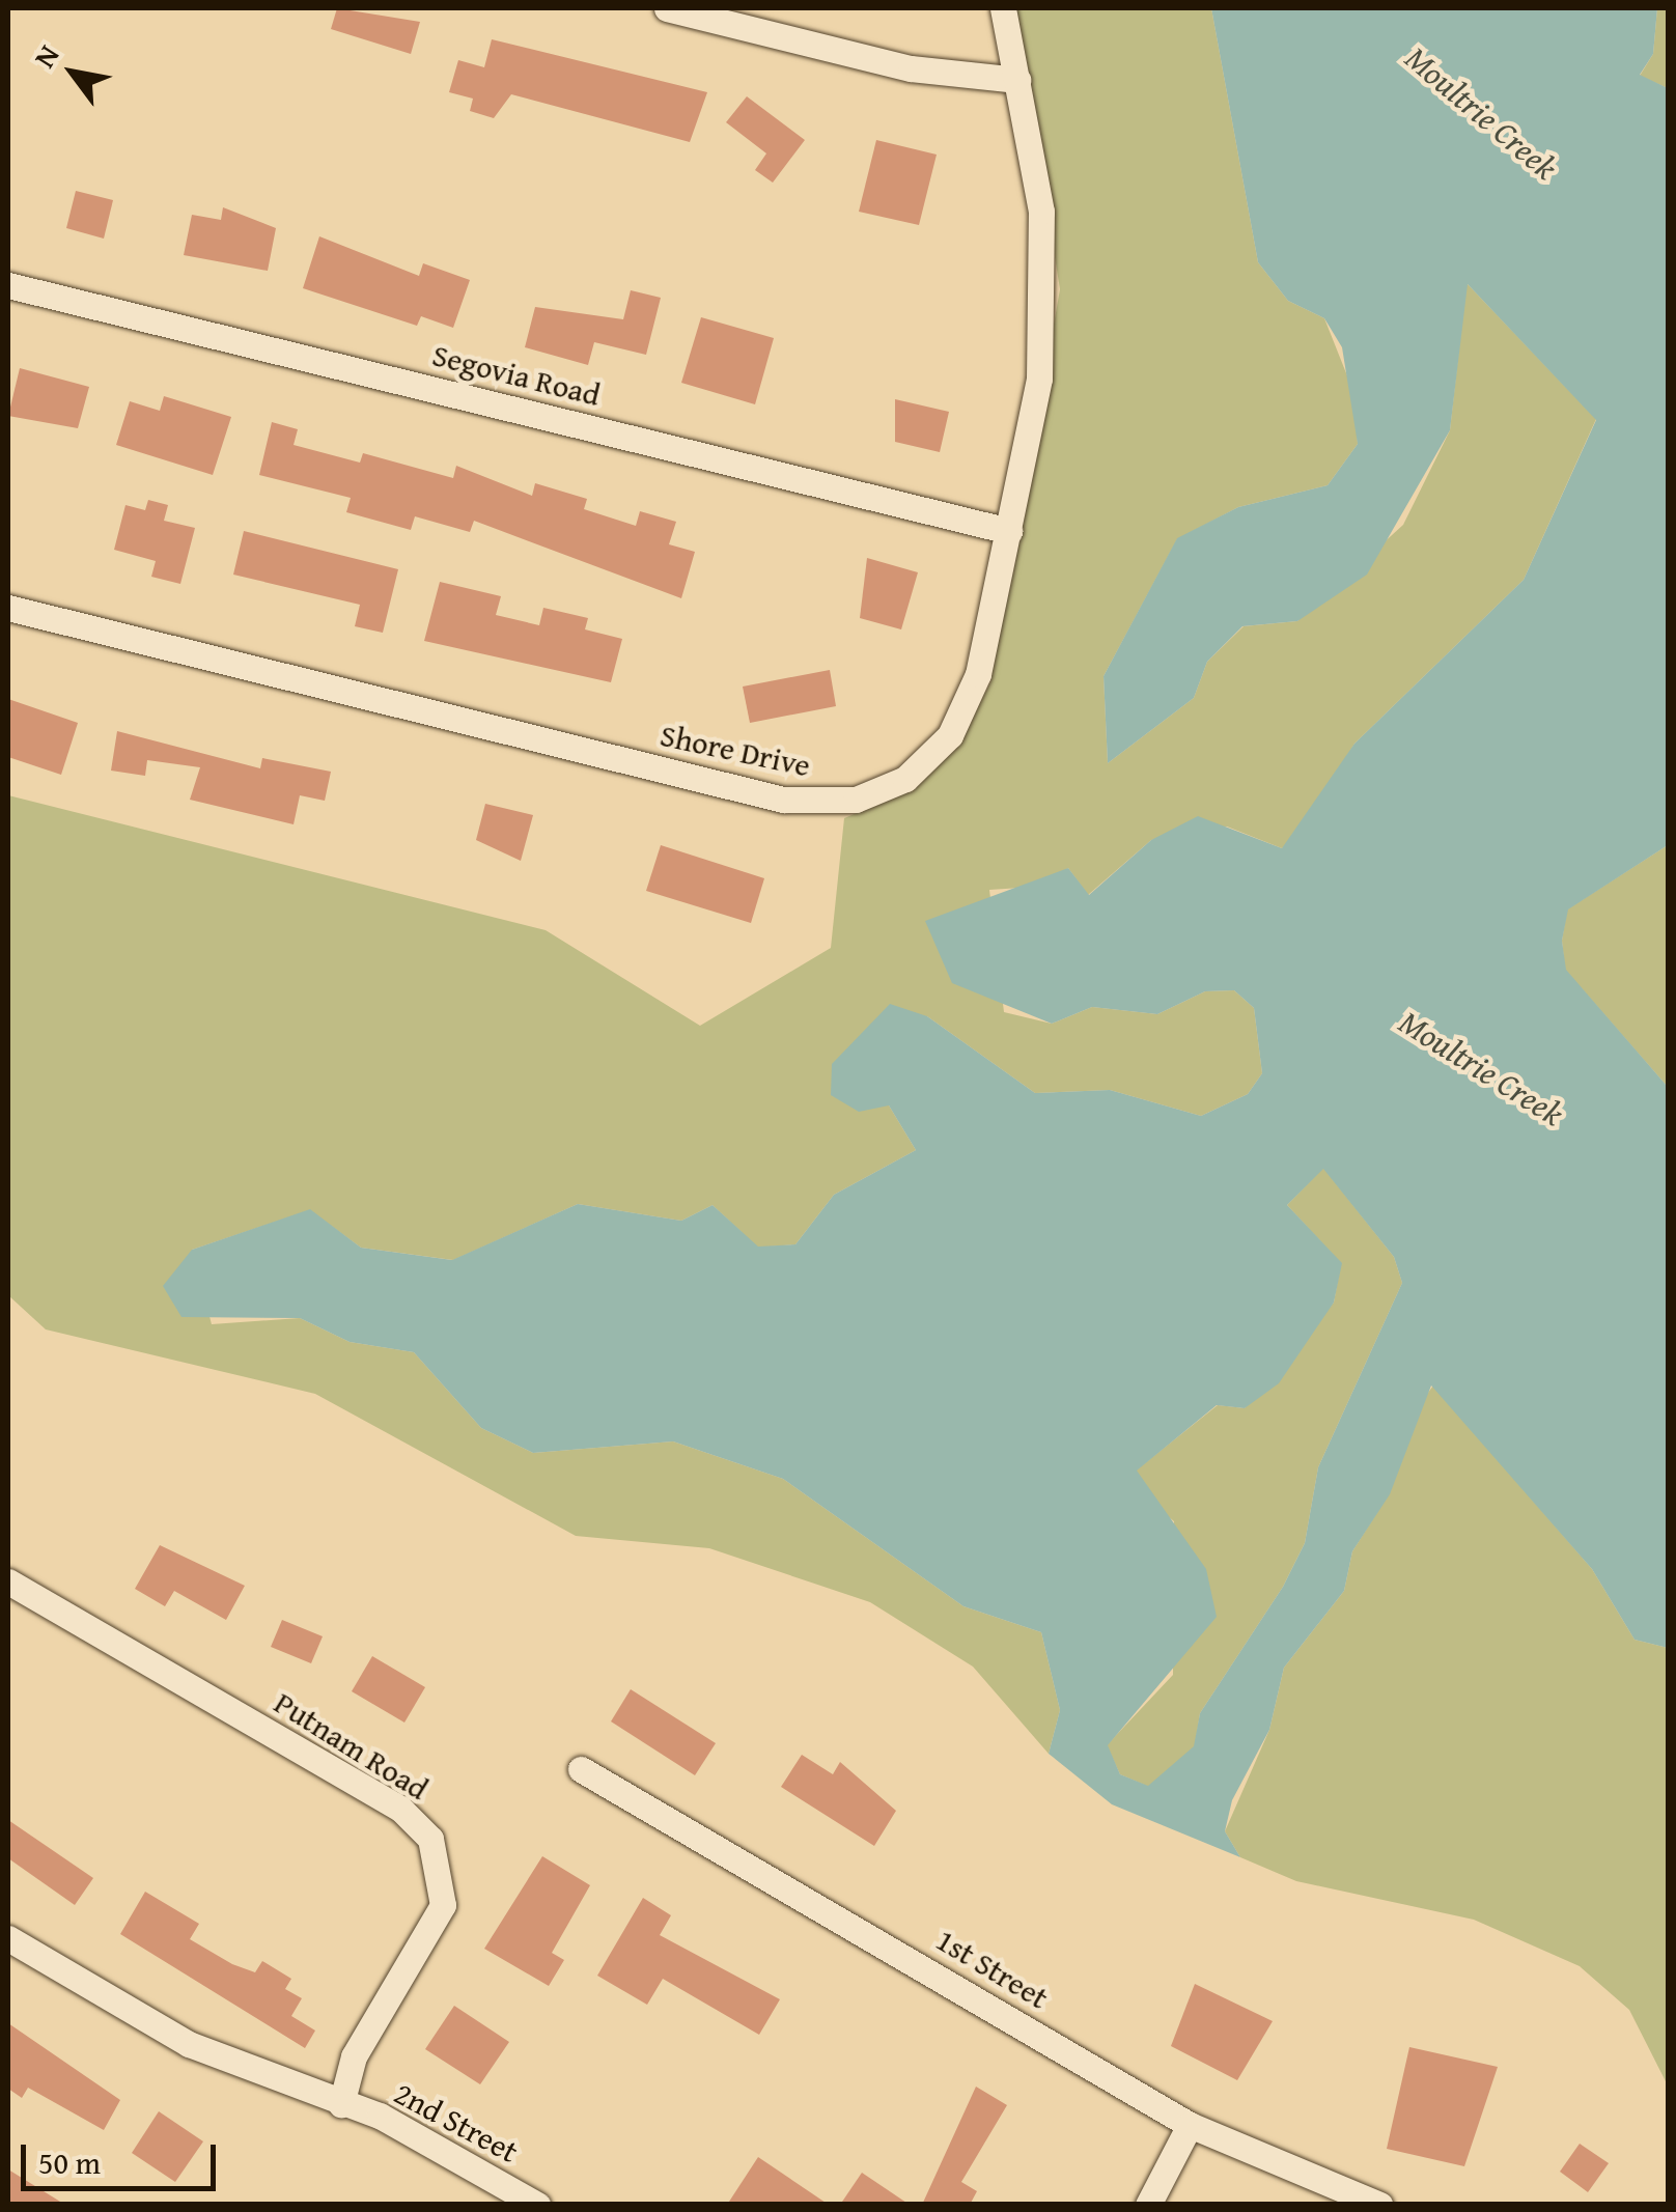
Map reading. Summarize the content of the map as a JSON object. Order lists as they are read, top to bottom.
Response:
{
  "streets": {
    "street": [
      "Segovia Road",
      "Shore Drive",
      "Putnam Road",
      "1st Street",
      "2nd Street"
    ]
  },
  "crossings": [
    ["Segovia Road", "Shore Drive"],
    ["Putnam Road", "2nd Street"]
  ],
  "water": ["Moultrie Creek"],
  "scale_bar": "50 m",
  "north": "top left"
}
